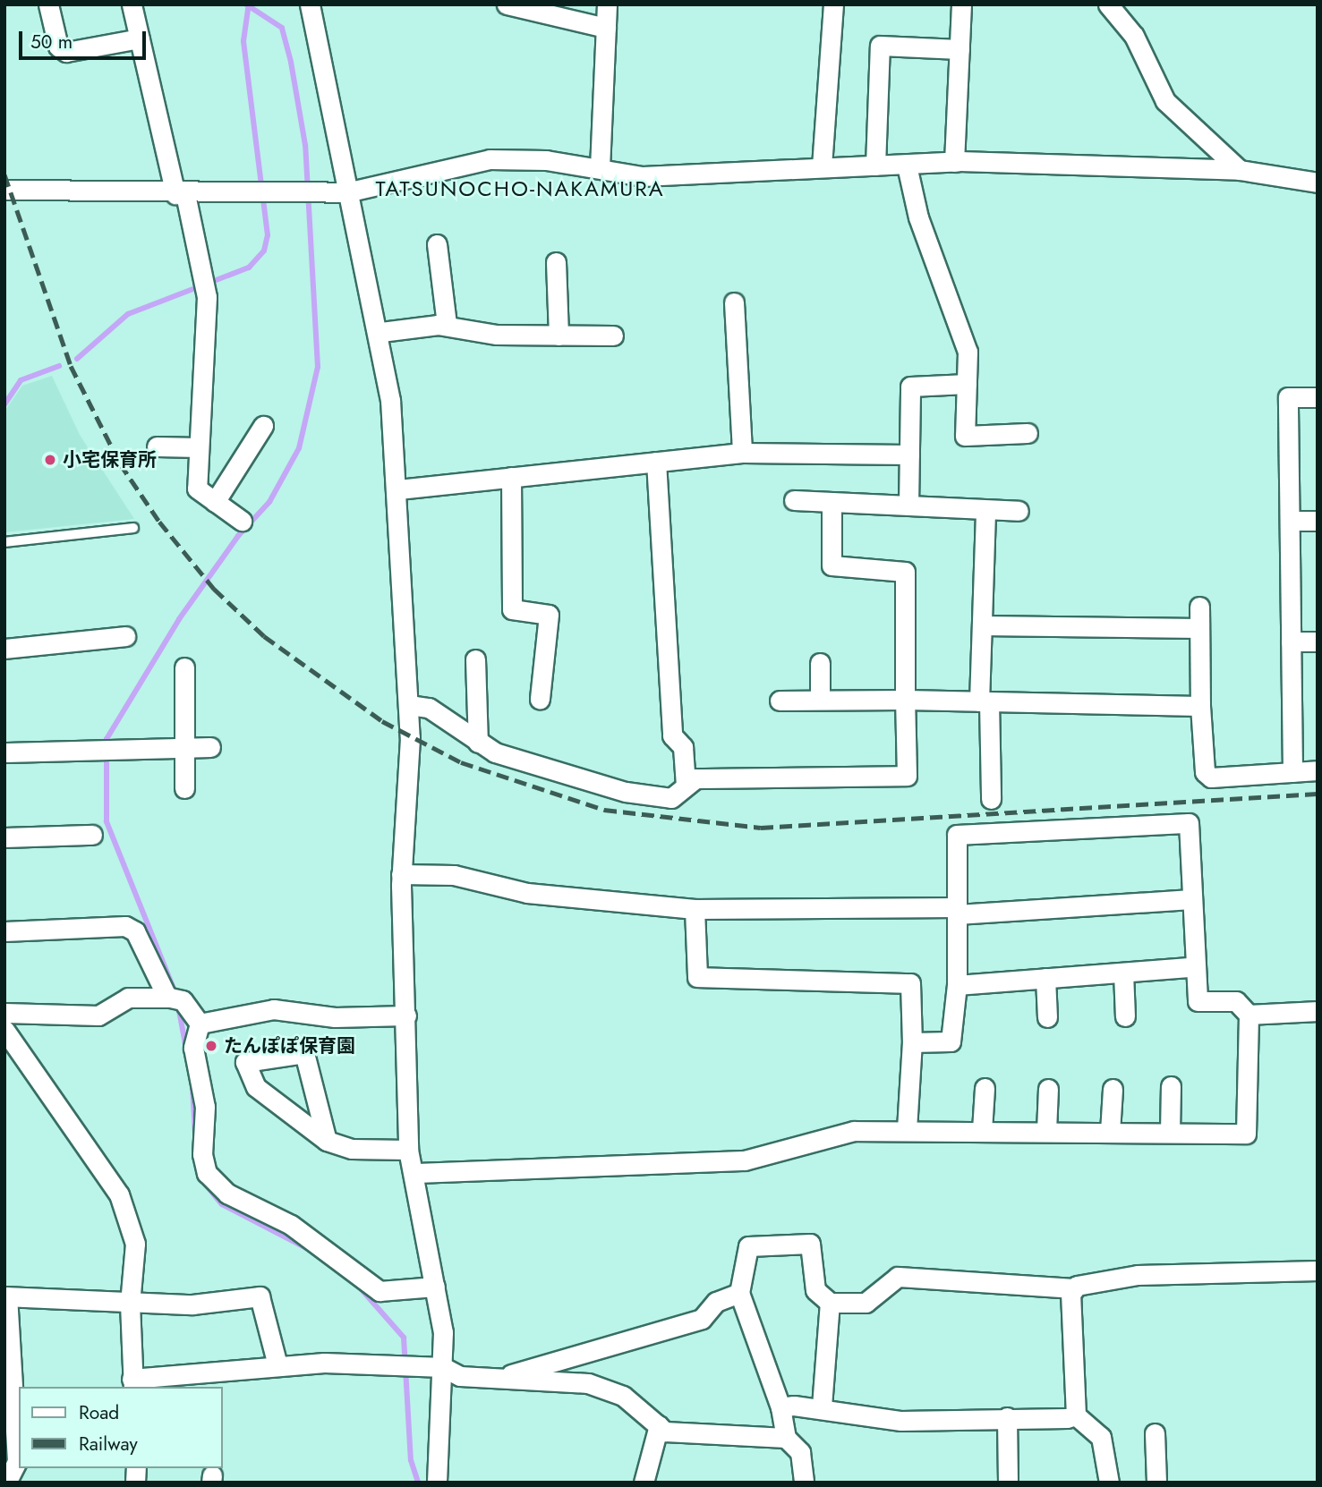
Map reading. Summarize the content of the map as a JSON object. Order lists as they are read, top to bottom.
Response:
{
  "districts": ["TATSUNOCHO-NAKAMURA"],
  "places": ["小宅保育所", "たんぽぽ保育園"],
  "legend": ["Road", "Railway"],
  "scale_bar": "50 m"
}
